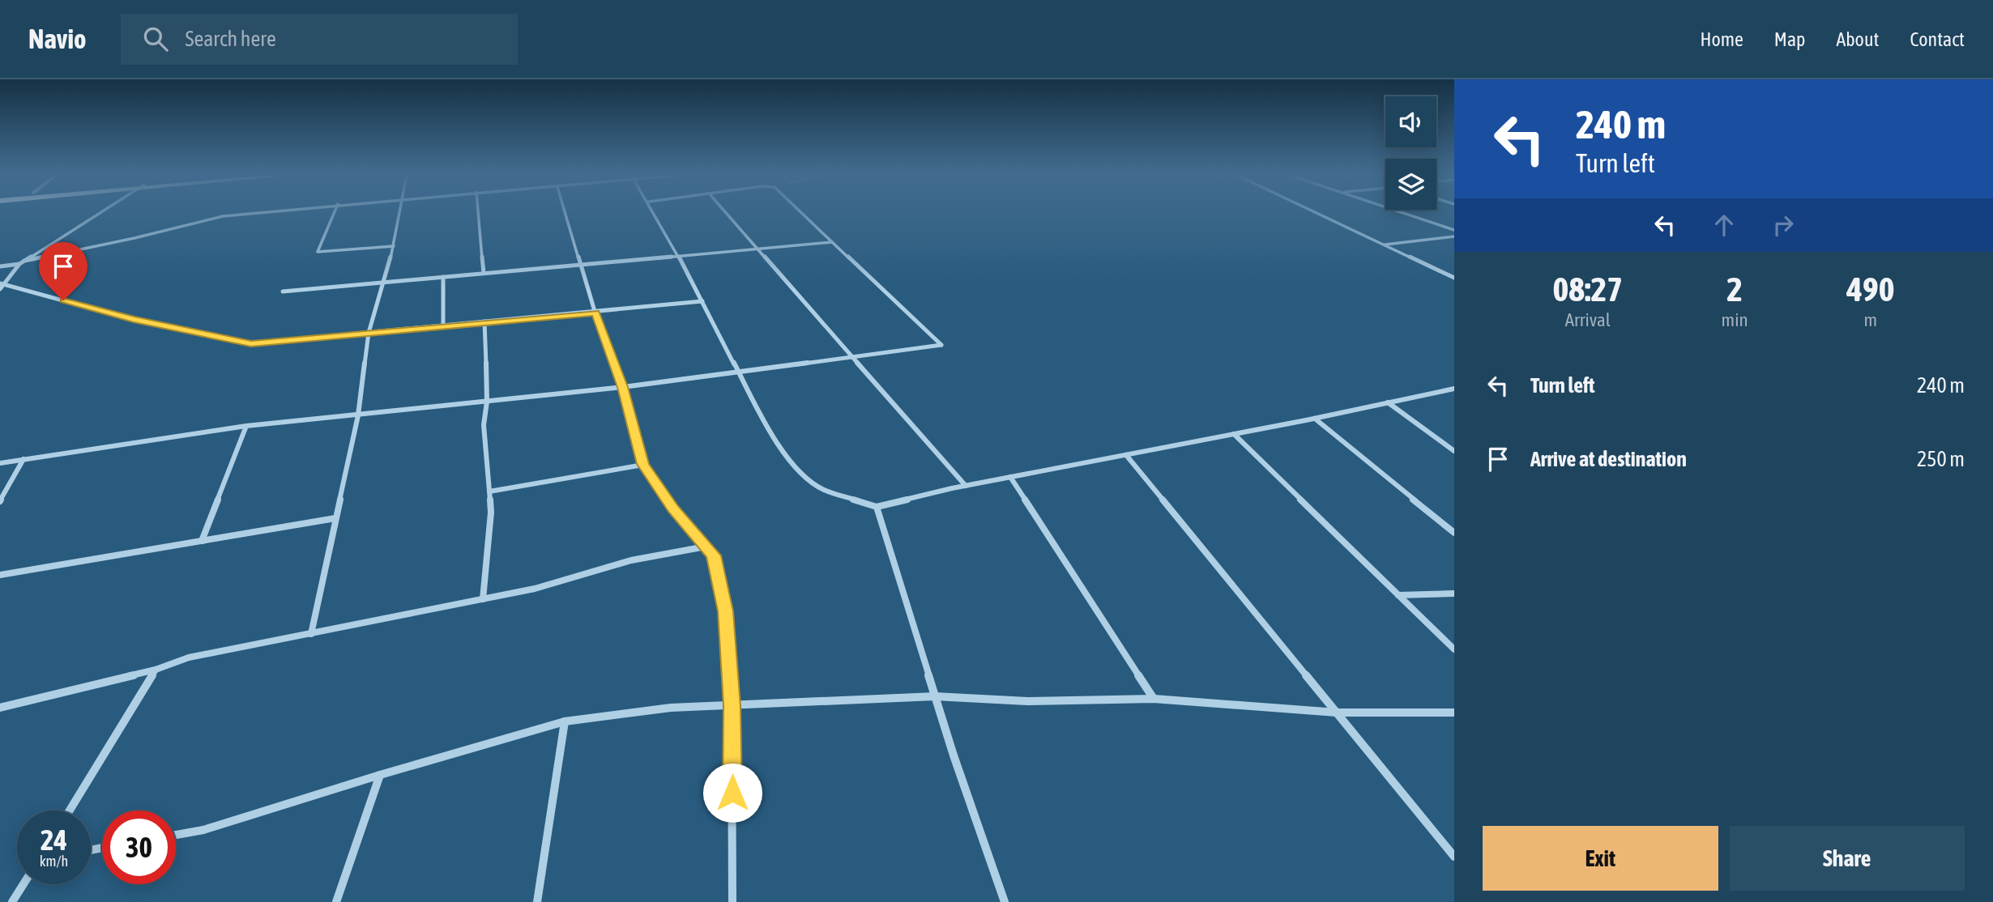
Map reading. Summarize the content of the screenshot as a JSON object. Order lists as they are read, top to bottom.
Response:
{
  "page": {
    "header": "Navio",
    "search": "Search here",
    "nav": [
      "Home",
      "Map",
      "About",
      "Contact"
    ],
    "turn": ["240 m", "Turn left"],
    "eta": [
      "08:27",
      "Arrival",
      "2",
      "min",
      "490",
      "m"
    ],
    "list": [
      {
        "name": "Turn left",
        "value": "240 m"
      },
      {
        "name": "Arrive at destination",
        "value": "250 m"
      }
    ],
    "speed": "24 km/h",
    "limit": "30",
    "buttons": ["Exit", "Share"]
  }
}
